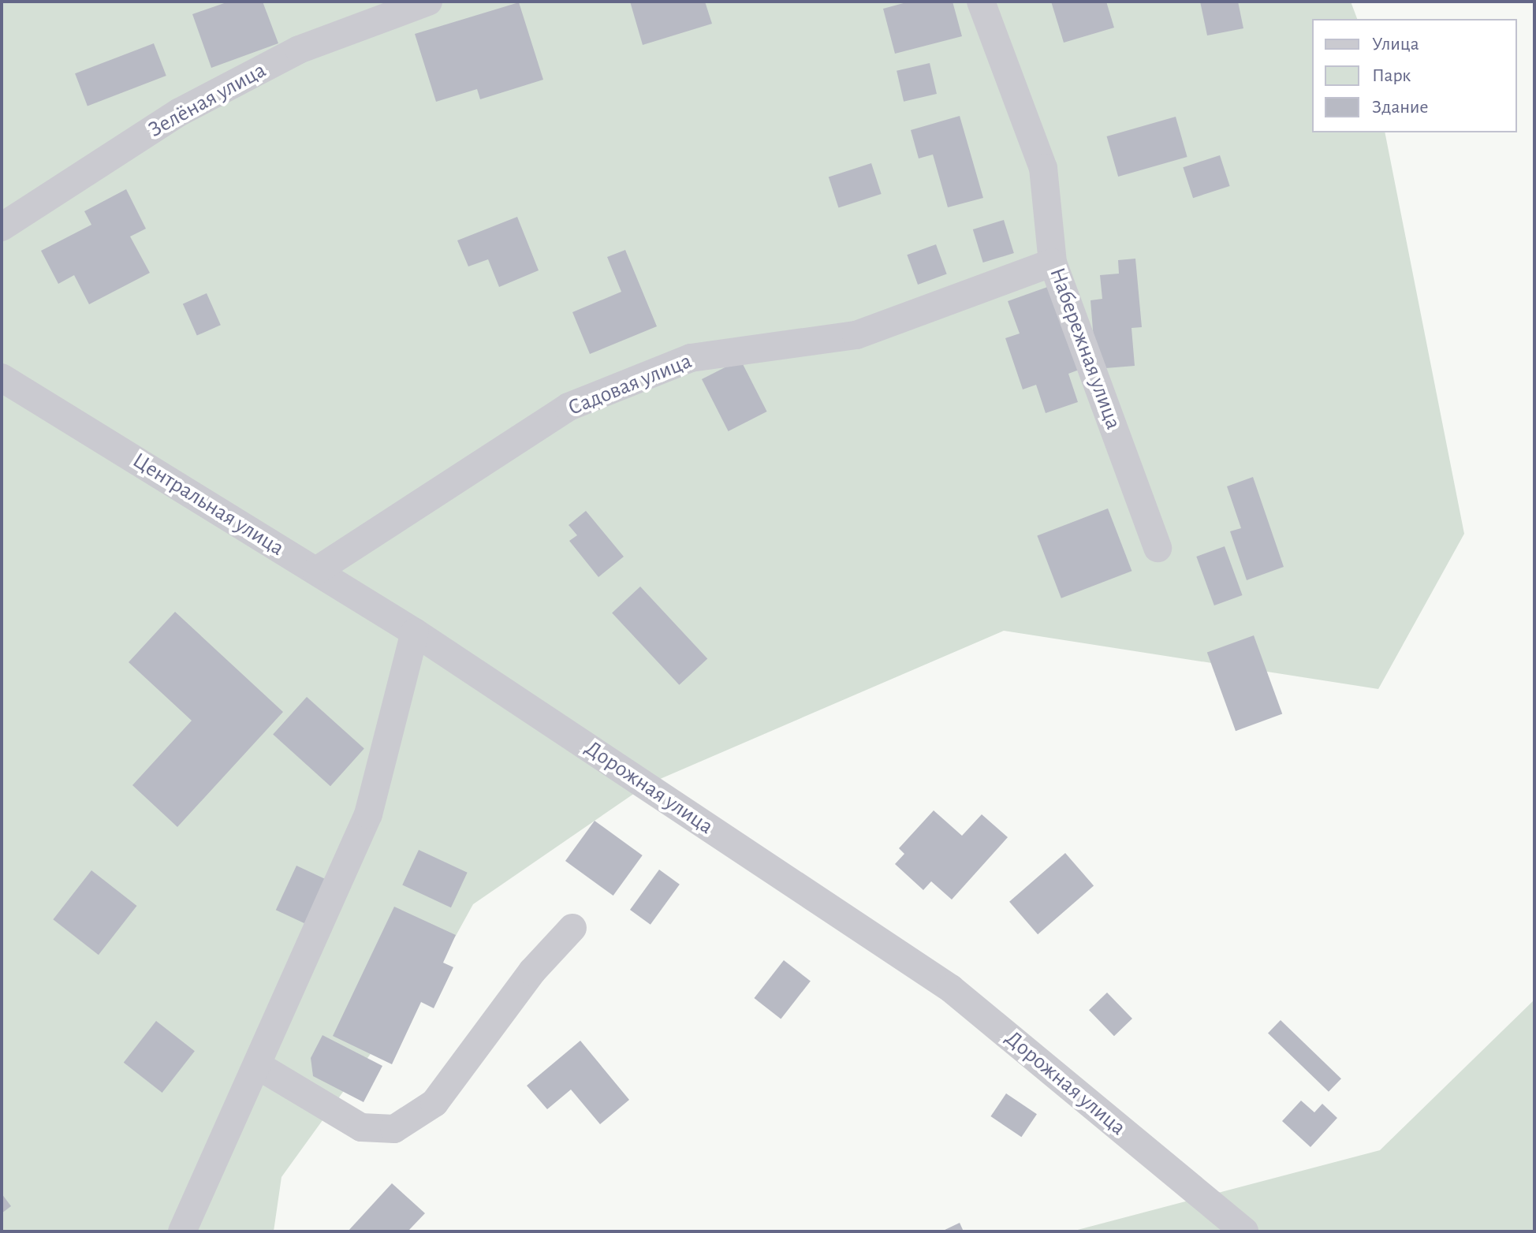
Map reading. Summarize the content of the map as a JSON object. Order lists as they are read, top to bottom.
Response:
{
  "streets": {
    "street": [
      "Зелёная улица",
      "Набережная улица",
      "Садовая улица",
      "Центральная улица",
      "Дорожная улица"
    ]
  },
  "crossings": [
    ["Набережная улица", "Садовая улица"],
    ["Садовая улица", "Центральная улица"],
    ["Центральная улица", "Дорожная улица"]
  ],
  "legend": ["Улица", "Парк", "Здание"]
}
